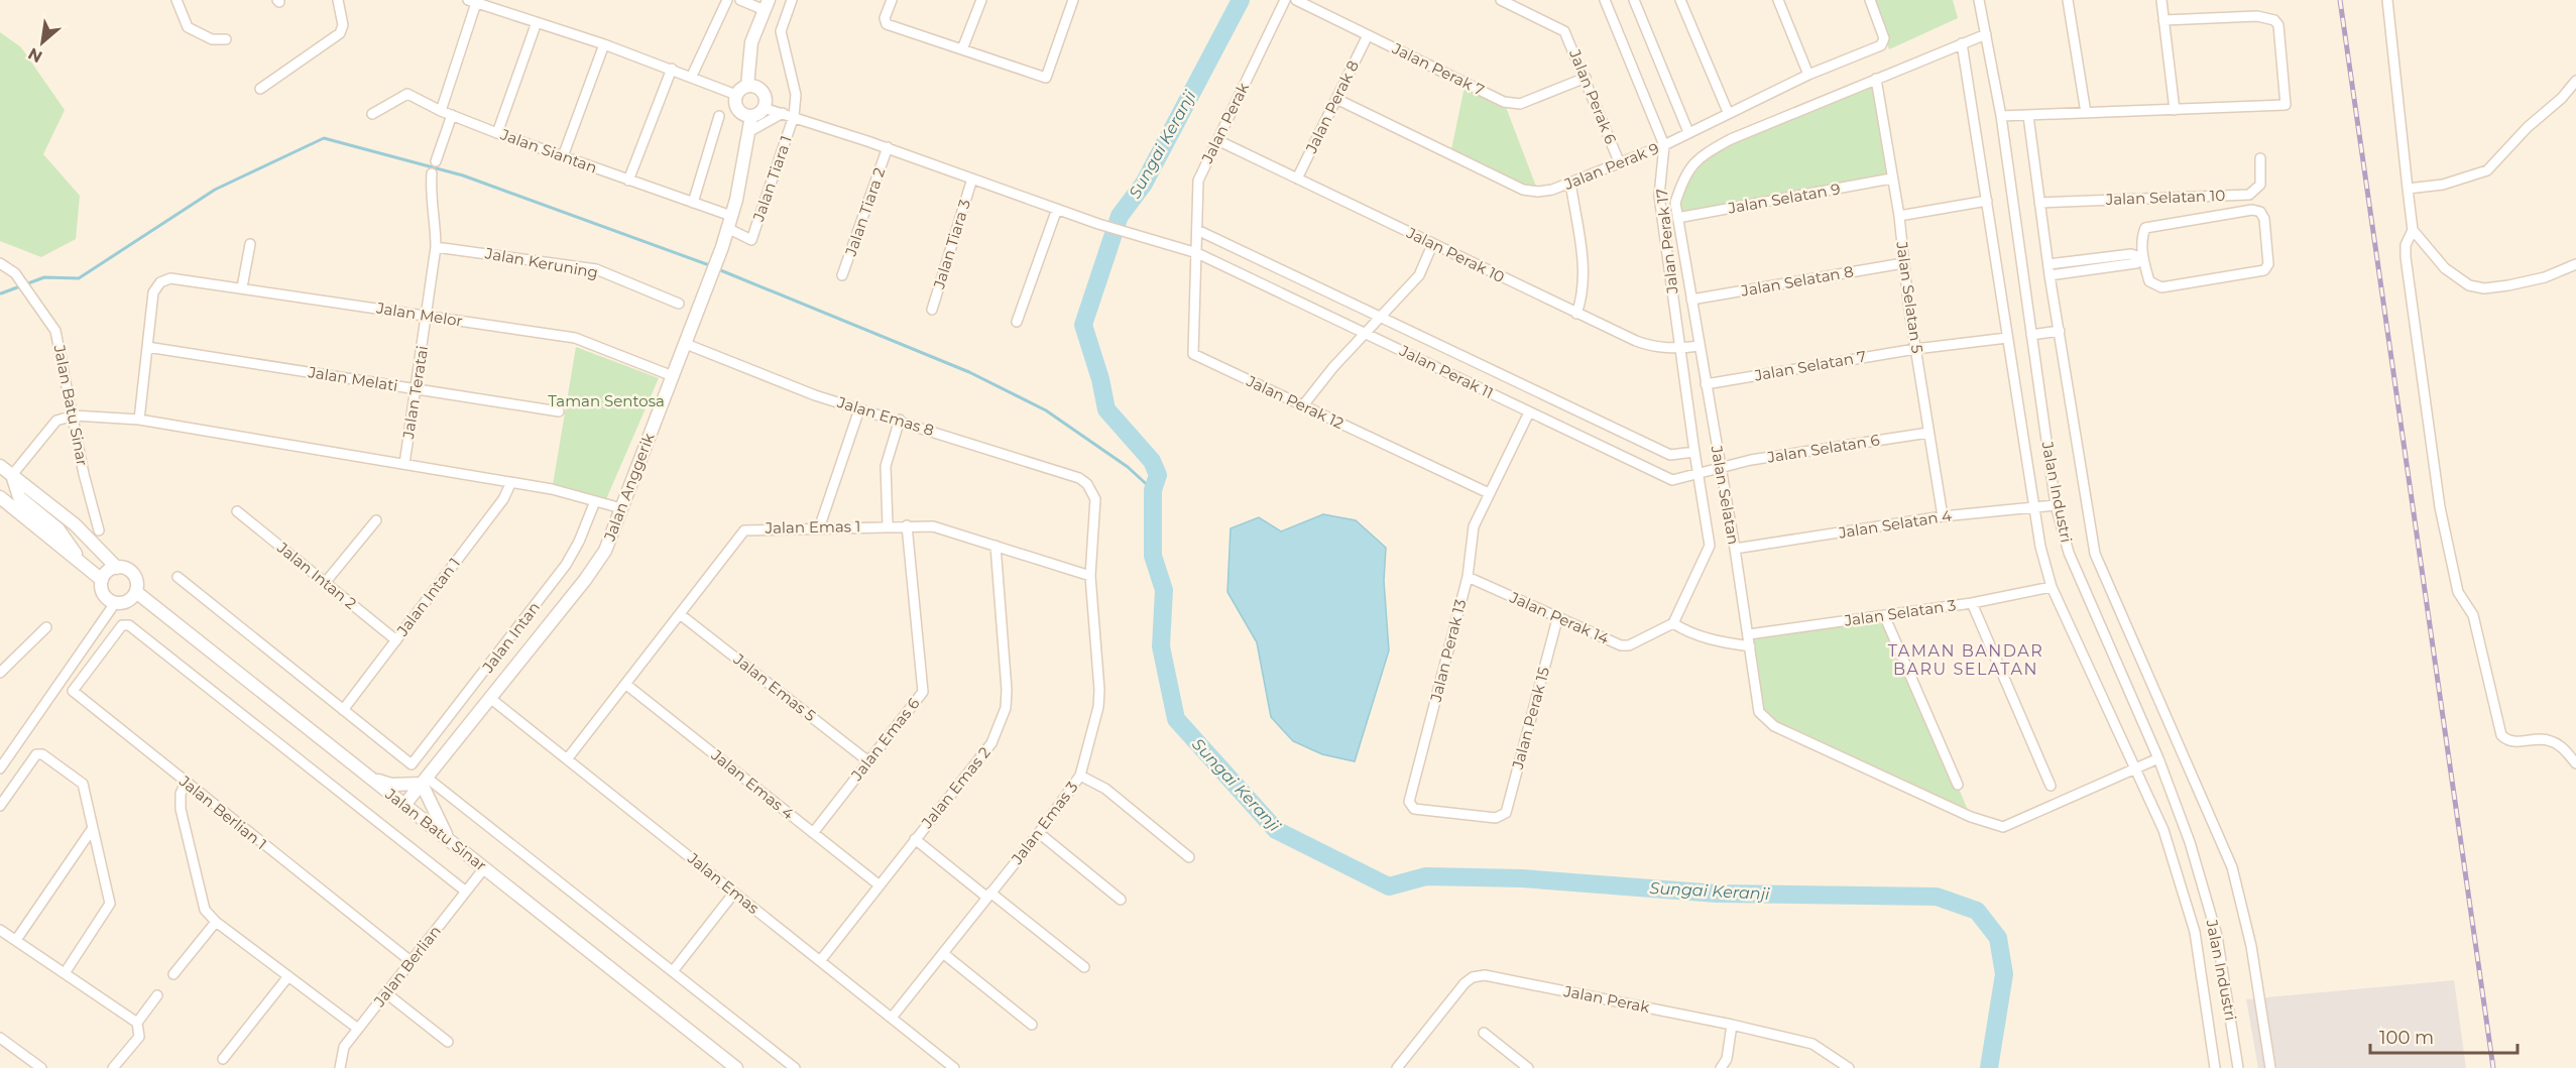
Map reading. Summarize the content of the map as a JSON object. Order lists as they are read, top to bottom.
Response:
{
  "streets": {
    "street": [
      "Jalan Perak 7",
      "Jalan Perak 6",
      "Jalan Perak 8",
      "Jalan Perak",
      "Jalan Siantan",
      "Jalan Perak 9",
      "Jalan Tiara 1",
      "Jalan Selatan 10",
      "Jalan Selatan 9",
      "Jalan Tiara 2",
      "Jalan Perak 17",
      "Jalan Tiara 3",
      "Jalan Perak 10",
      "Jalan Keruning",
      "Jalan Selatan 8",
      "Jalan Selatan 5",
      "Jalan Melor",
      "Jalan Selatan 7",
      "Jalan Perak 11",
      "Jalan Melati",
      "Jalan Teratai",
      "Jalan Perak 12",
      "Jalan Batu Sinar",
      "Jalan Emas 8",
      "Jalan Selatan 6",
      "Jalan Anggerik",
      "Jalan Industri",
      "Jalan Selatan",
      "Jalan Selatan 4",
      "Jalan Emas 1",
      "Jalan Intan 2",
      "Jalan Intan 1",
      "Jalan Selatan 3",
      "Jalan Perak 14",
      "Jalan Intan",
      "Jalan Perak 13",
      "Jalan Emas 5",
      "Jalan Perak 15",
      "Jalan Emas 6",
      "Jalan Emas 4",
      "Jalan Emas 2",
      "Jalan Berlian 1",
      "Jalan Emas 3",
      "Jalan Emas",
      "Jalan Berlian"
    ]
  },
  "crossings": [
    ["Jalan Perak 7", "Jalan Perak 6"],
    ["Jalan Perak 7", "Jalan Perak 8"],
    ["Jalan Perak 6", "Jalan Perak 9"],
    ["Jalan Perak 8", "Jalan Perak 9"],
    ["Jalan Perak 8", "Jalan Perak 10"],
    ["Jalan Perak", "Jalan Perak 10"],
    ["Jalan Perak", "Jalan Perak 11"],
    ["Jalan Perak", "Jalan Perak 12"],
    ["Jalan Siantan", "Jalan Tiara 1"],
    ["Jalan Siantan", "Jalan Anggerik"],
    ["Jalan Perak 9", "Jalan Perak 17"],
    ["Jalan Tiara 1", "Jalan Perak 11"],
    ["Jalan Selatan 10", "Jalan Industri"],
    ["Jalan Selatan 9", "Jalan Selatan 5"],
    ["Jalan Selatan 9", "Jalan Selatan"],
    ["Jalan Tiara 2", "Jalan Perak 11"],
    ["Jalan Perak 17", "Jalan Perak 10"],
    ["Jalan Perak 17", "Jalan Perak 11"],
    ["Jalan Perak 17", "Jalan Selatan 6"],
    ["Jalan Tiara 3", "Jalan Perak 11"],
    ["Jalan Perak 10", "Jalan Selatan"],
    ["Jalan Keruning", "Jalan Teratai"],
    ["Jalan Selatan 8", "Jalan Selatan 5"],
    ["Jalan Selatan 8", "Jalan Selatan"],
    ["Jalan Selatan 5", "Jalan Selatan 7"],
    ["Jalan Selatan 5", "Jalan Selatan 6"],
    ["Jalan Selatan 5", "Jalan Selatan"],
    ["Jalan Selatan 5", "Jalan Selatan 4"],
    ["Jalan Melor", "Jalan Melati"],
    ["Jalan Melor", "Jalan Teratai"],
    ["Jalan Melor", "Jalan Anggerik"],
    ["Jalan Selatan 7", "Jalan Selatan"],
    ["Jalan Perak 11", "Jalan Perak 12"],
    ["Jalan Perak 11", "Jalan Selatan 6"],
    ["Jalan Perak 11", "Jalan Anggerik"],
    ["Jalan Perak 11", "Jalan Perak 13"],
    ["Jalan Melati", "Jalan Teratai"],
    ["Jalan Perak 12", "Jalan Perak 13"],
    ["Jalan Batu Sinar", "Jalan Anggerik"],
    ["Jalan Batu Sinar", "Jalan Berlian"],
    ["Jalan Emas 8", "Jalan Anggerik"],
    ["Jalan Emas 8", "Jalan Emas 3"],
    ["Jalan Selatan 6", "Jalan Selatan"],
    ["Jalan Anggerik", "Jalan Emas"],
    ["Jalan Industri", "Jalan Selatan"],
    ["Jalan Industri", "Jalan Selatan 4"],
    ["Jalan Selatan", "Jalan Selatan 4"],
    ["Jalan Selatan", "Jalan Selatan 3"],
    ["Jalan Emas 1", "Jalan Emas 5"],
    ["Jalan Emas 1", "Jalan Emas 6"],
    ["Jalan Emas 1", "Jalan Emas 4"],
    ["Jalan Emas 1", "Jalan Emas 2"],
    ["Jalan Emas 1", "Jalan Emas 3"],
    ["Jalan Emas 1", "Jalan Emas"],
    ["Jalan Intan 2", "Jalan Intan 1"],
    ["Jalan Intan 1", "Jalan Intan"],
    ["Jalan Perak 14", "Jalan Perak 13"],
    ["Jalan Perak 14", "Jalan Perak 15"],
    ["Jalan Perak 13", "Jalan Perak 15"],
    ["Jalan Emas 5", "Jalan Emas 6"],
    ["Jalan Emas 6", "Jalan Emas 4"],
    ["Jalan Emas 4", "Jalan Emas 2"],
    ["Jalan Emas 2", "Jalan Emas"],
    ["Jalan Berlian 1", "Jalan Berlian"],
    ["Jalan Emas 3", "Jalan Emas"]
  ],
  "districts": ["TAMAN BANDAR BARU SELATAN"],
  "water": ["Sungai Keranji"],
  "parks": ["Taman Sentosa"],
  "scale_bar": "100 m",
  "north": "bottom left"
}
